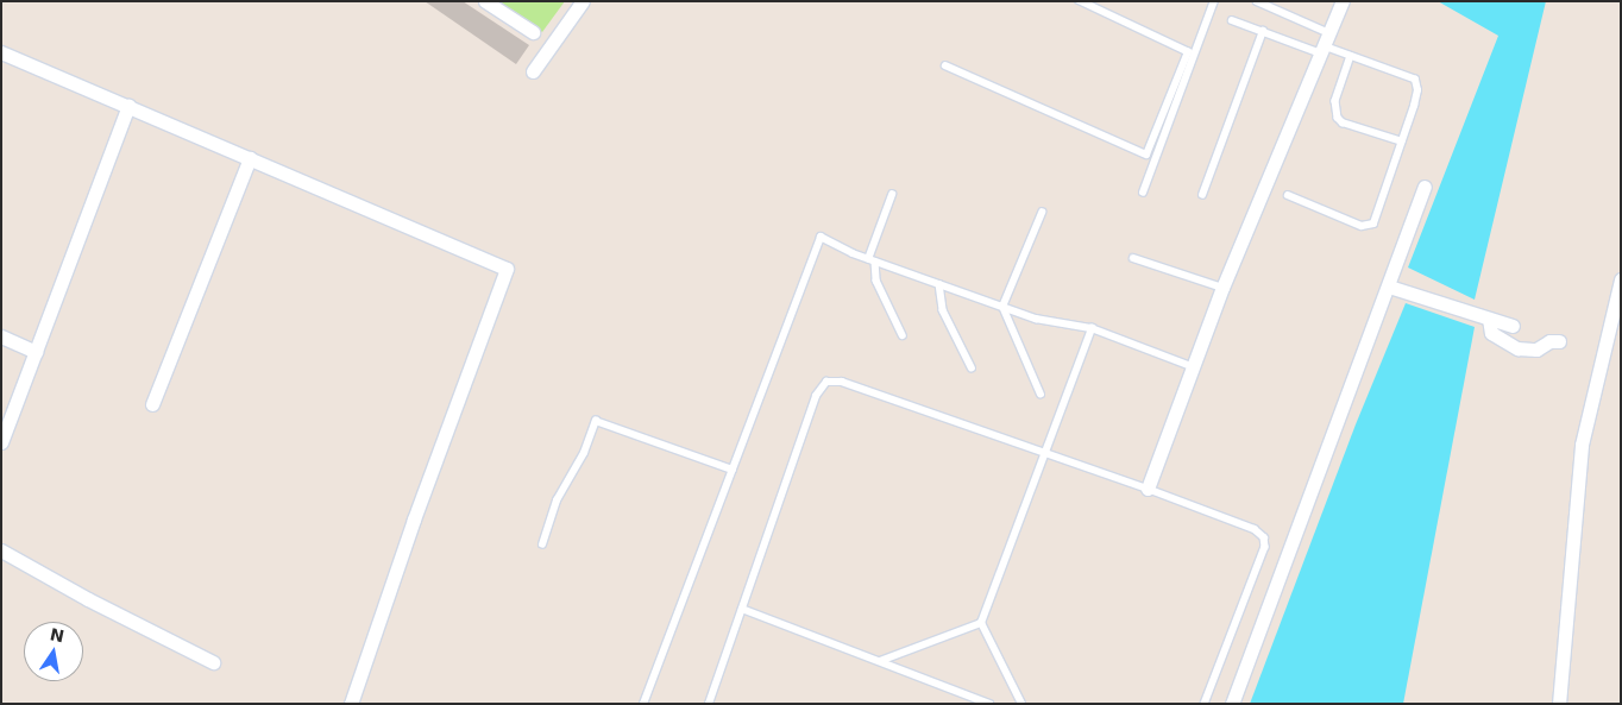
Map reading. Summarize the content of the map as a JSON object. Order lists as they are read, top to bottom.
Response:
{
  "north": "top"
}
